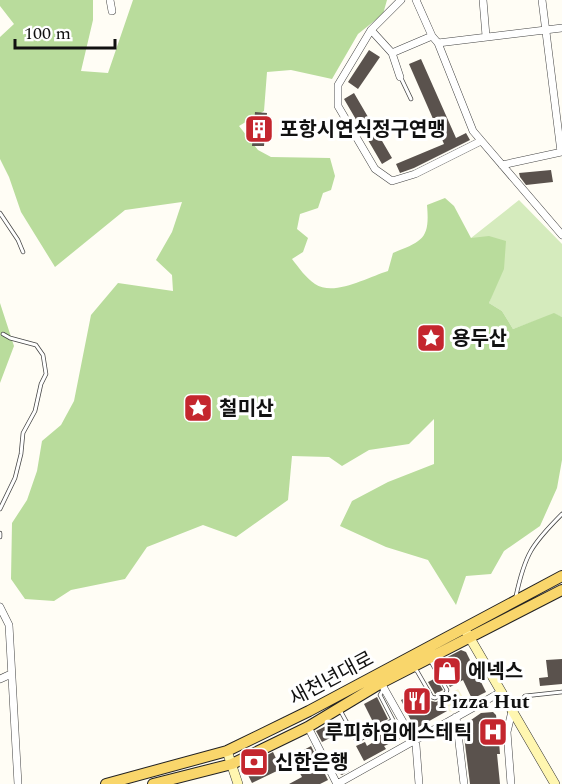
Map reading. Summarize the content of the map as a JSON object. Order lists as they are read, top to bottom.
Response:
{
  "streets": {
    "main road": ["새천년대로"]
  },
  "places": {
    "building": ["포항시연식정구연맹"],
    "place": ["용두산", "철미산"],
    "shop": ["에넥스"],
    "restaurant": ["Pizza Hut"],
    "hospital": ["루피하임에스테틱"],
    "bank": ["신한은행"]
  },
  "scale_bar": "100 m"
}
